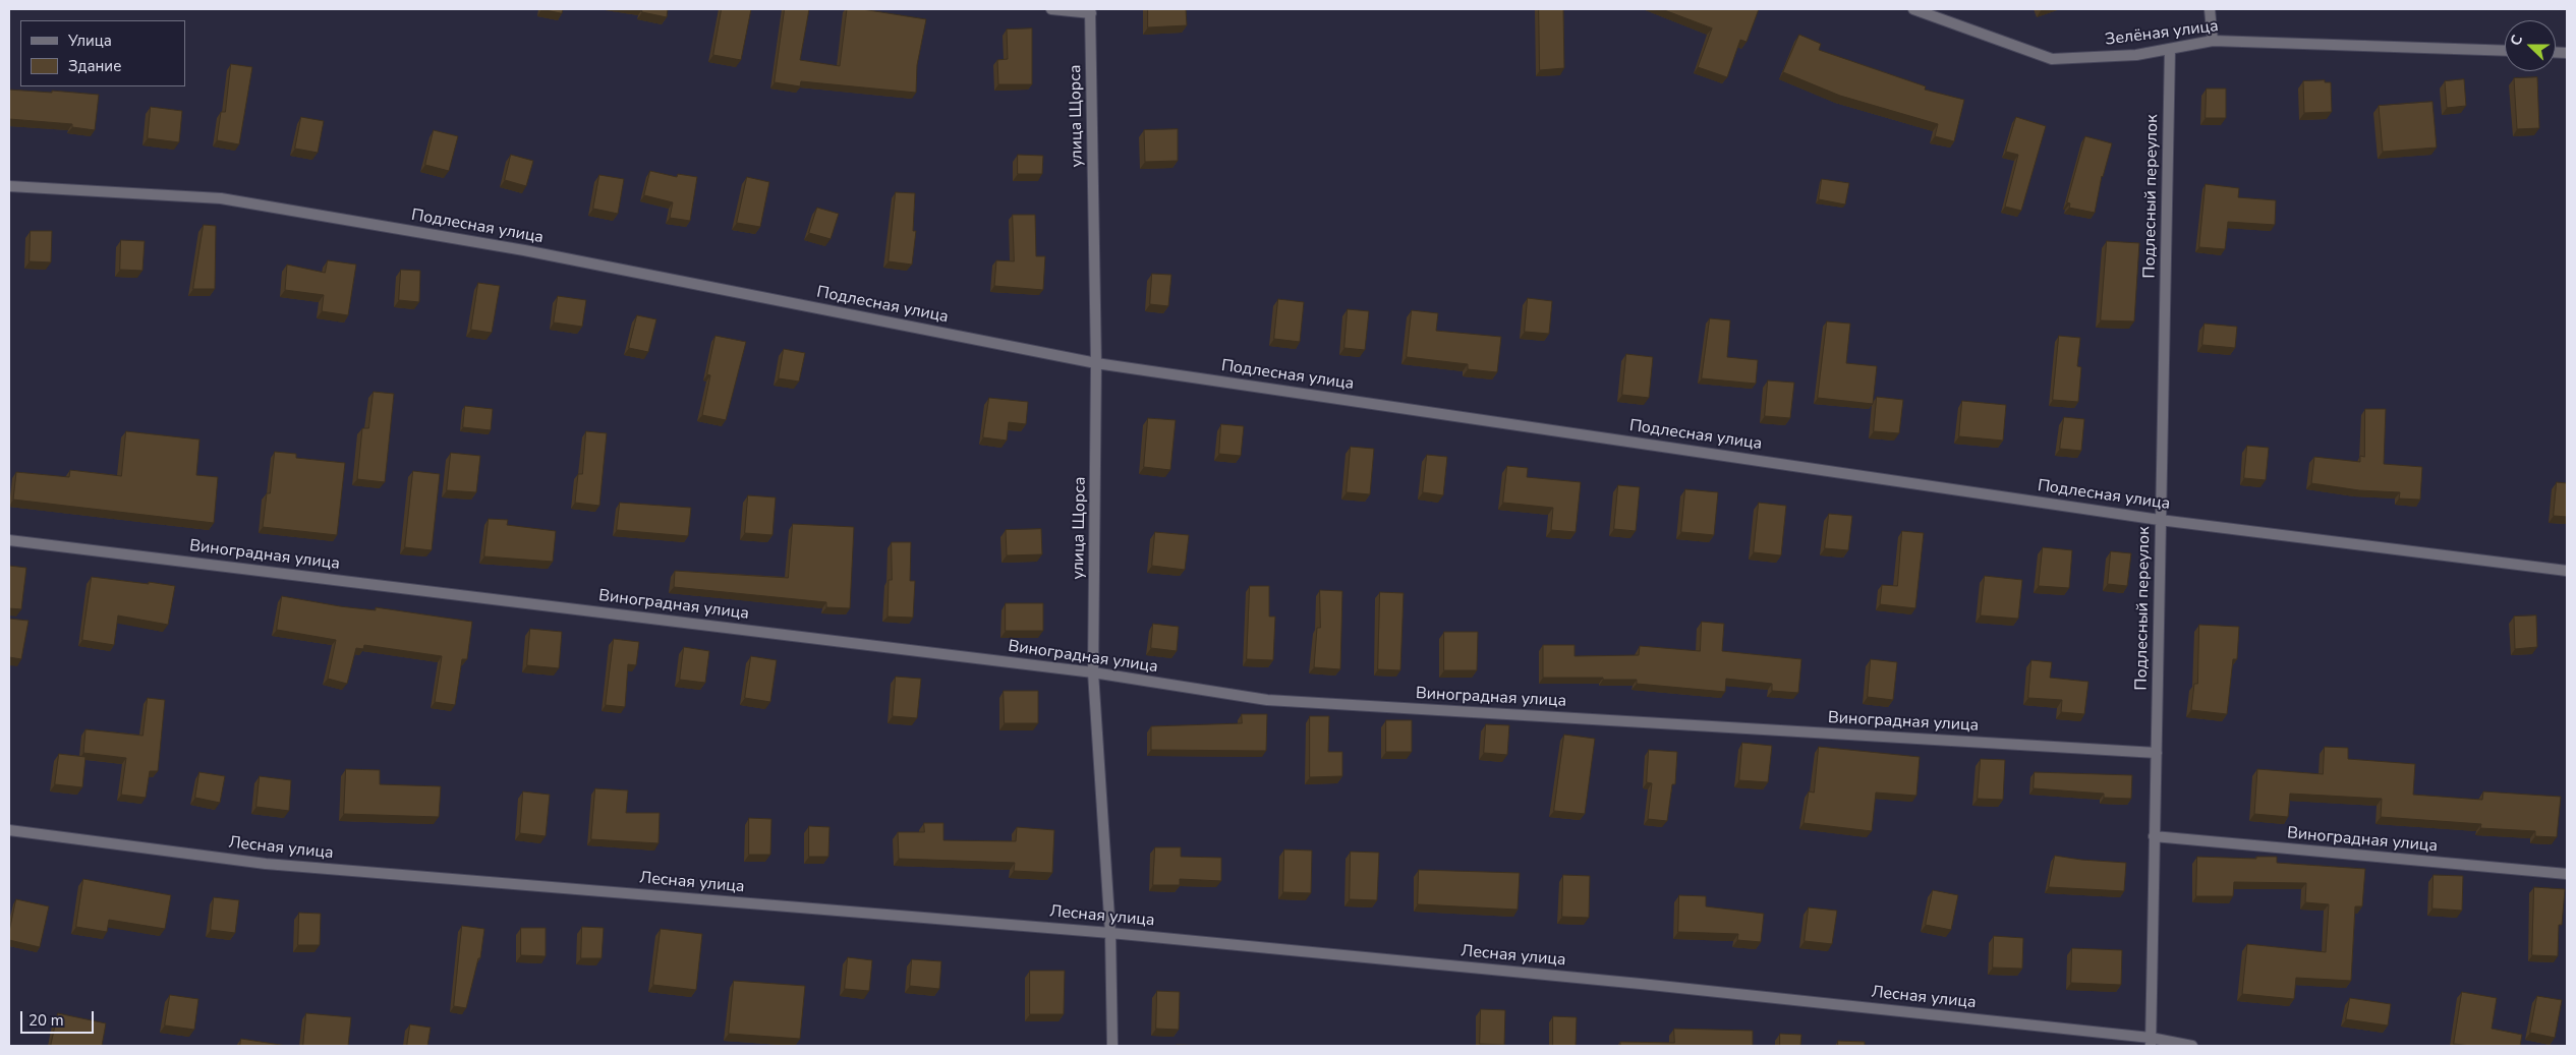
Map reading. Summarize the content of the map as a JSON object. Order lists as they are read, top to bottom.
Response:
{
  "streets": {
    "street": [
      "Зелёная улица",
      "улица Щорса",
      "Подлесный переулок",
      "Подлесная улица",
      "Виноградная улица",
      "Лесная улица"
    ]
  },
  "crossings": [
    ["Зелёная улица", "Подлесный переулок"],
    ["улица Щорса", "Подлесная улица"],
    ["улица Щорса", "Виноградная улица"],
    ["улица Щорса", "Лесная улица"],
    ["Подлесный переулок", "Подлесная улица"],
    ["Подлесный переулок", "Виноградная улица"],
    ["Подлесный переулок", "Лесная улица"]
  ],
  "legend": ["Улица", "Здание"],
  "scale_bar": "20 m",
  "north": "left"
}
